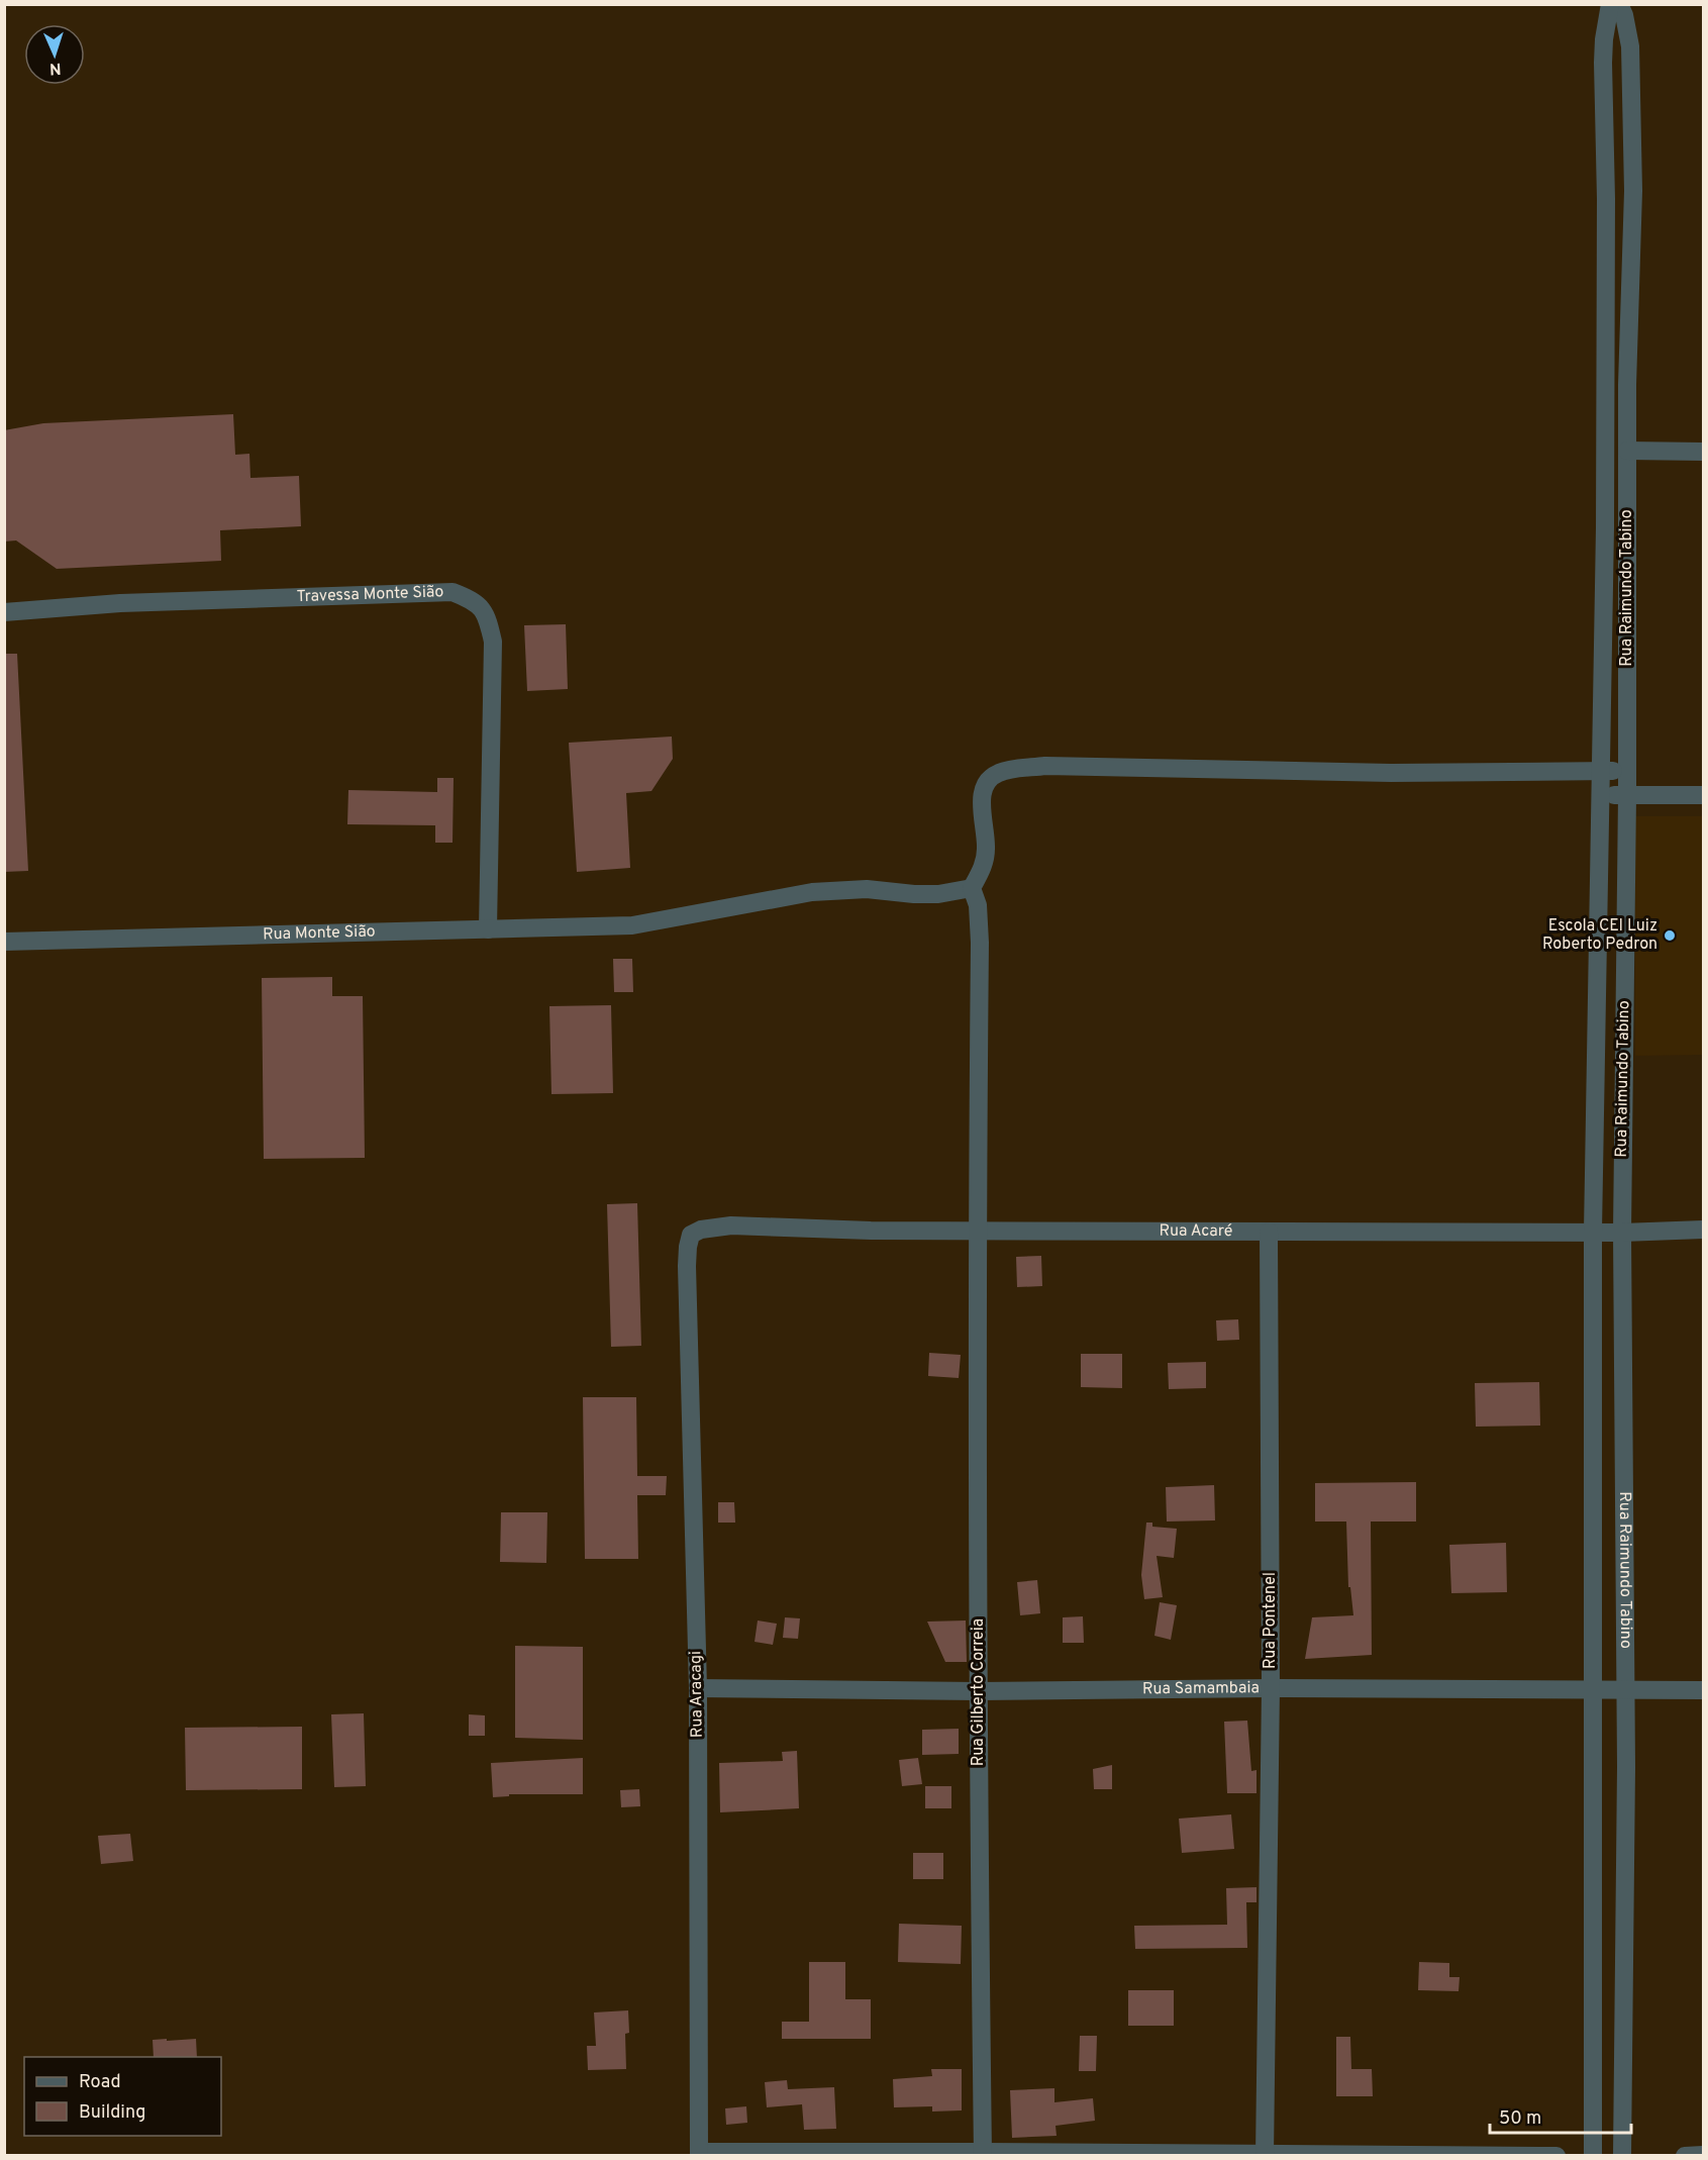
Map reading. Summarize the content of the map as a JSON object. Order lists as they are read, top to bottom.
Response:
{
  "streets": {
    "street": [
      "Rua Raimundo Tabino",
      "Travessa Monte Sião",
      "Rua Monte Sião",
      "Rua Acaré",
      "Rua Pontenel",
      "Rua Samambaia",
      "Rua Gilberto Correia",
      "Rua Aracagi"
    ]
  },
  "crossings": [
    ["Rua Raimundo Tabino", "Rua Acaré"],
    ["Rua Raimundo Tabino", "Rua Samambaia"],
    ["Travessa Monte Sião", "Rua Monte Sião"],
    ["Rua Monte Sião", "Rua Gilberto Correia"],
    ["Rua Acaré", "Rua Pontenel"],
    ["Rua Acaré", "Rua Gilberto Correia"],
    ["Rua Acaré", "Rua Aracagi"],
    ["Rua Pontenel", "Rua Samambaia"],
    ["Rua Samambaia", "Rua Gilberto Correia"],
    ["Rua Samambaia", "Rua Aracagi"]
  ],
  "places": ["Escola CEI Luiz Roberto Pedron"],
  "legend": ["Road", "Building"],
  "scale_bar": "50 m",
  "north": "bottom"
}
